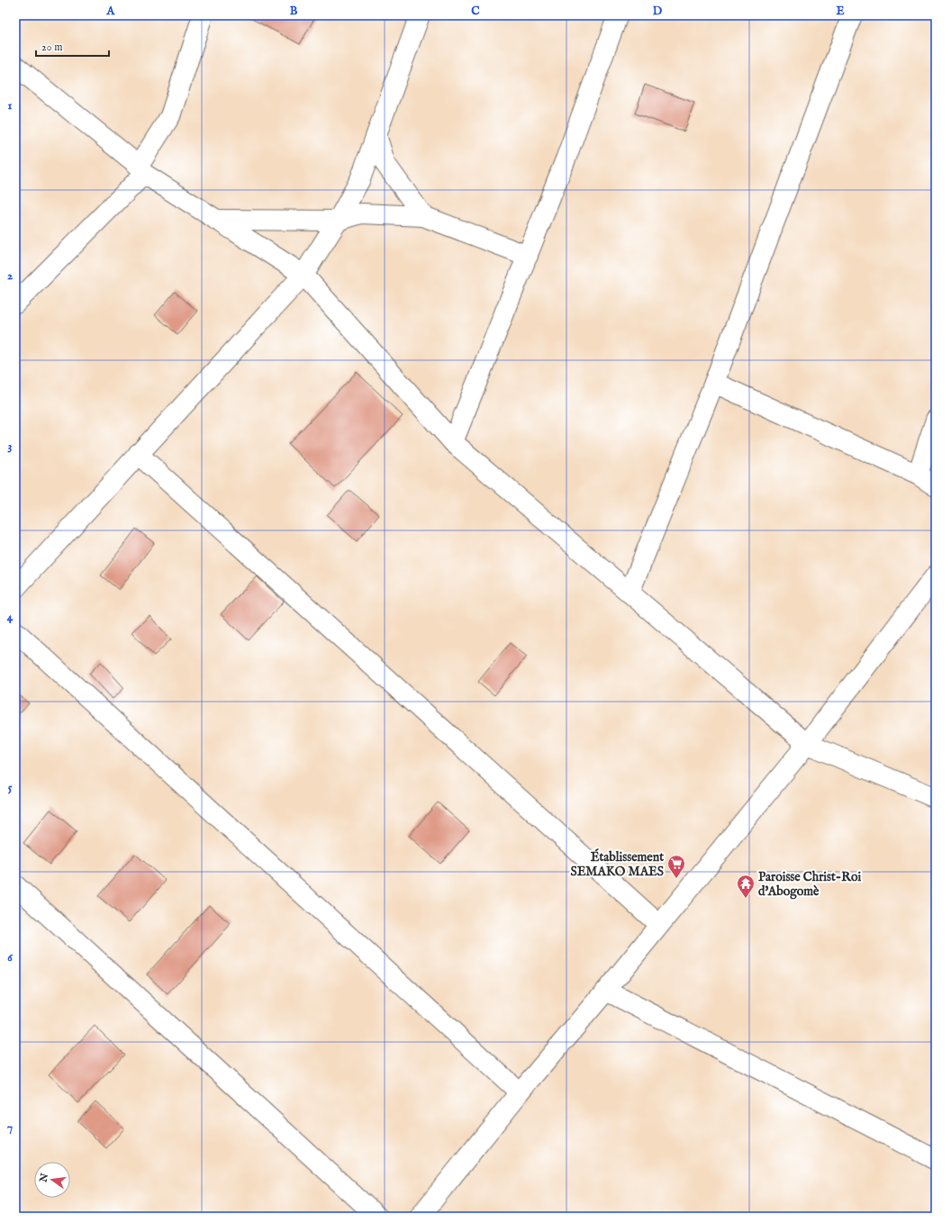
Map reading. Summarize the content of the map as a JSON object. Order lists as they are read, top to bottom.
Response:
{
  "places": {
    "supermarket": ["Établissement SEMAKO MAES"],
    "temple": ["Paroisse Christ-Roi d'Abogomè"]
  },
  "scale_bar": "20 m",
  "north": "left",
  "grid": {
    "columns": [
      "A",
      "B",
      "C",
      "D",
      "E"
    ],
    "rows": [
      "1",
      "2",
      "3",
      "4",
      "5",
      "6",
      "7"
    ]
  }
}
